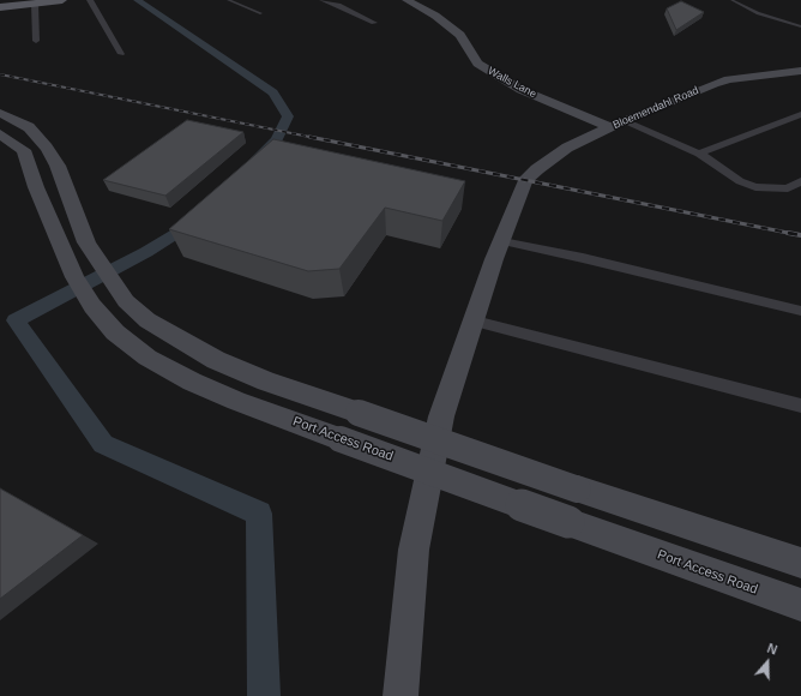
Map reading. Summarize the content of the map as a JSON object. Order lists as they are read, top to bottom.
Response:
{
  "streets": {
    "main road": ["Walls Lane", "Bloemendahl Road", "Port Access Road"]
  },
  "crossings": [
    ["Walls Lane", "Bloemendahl Road"]
  ],
  "north": "top"
}
